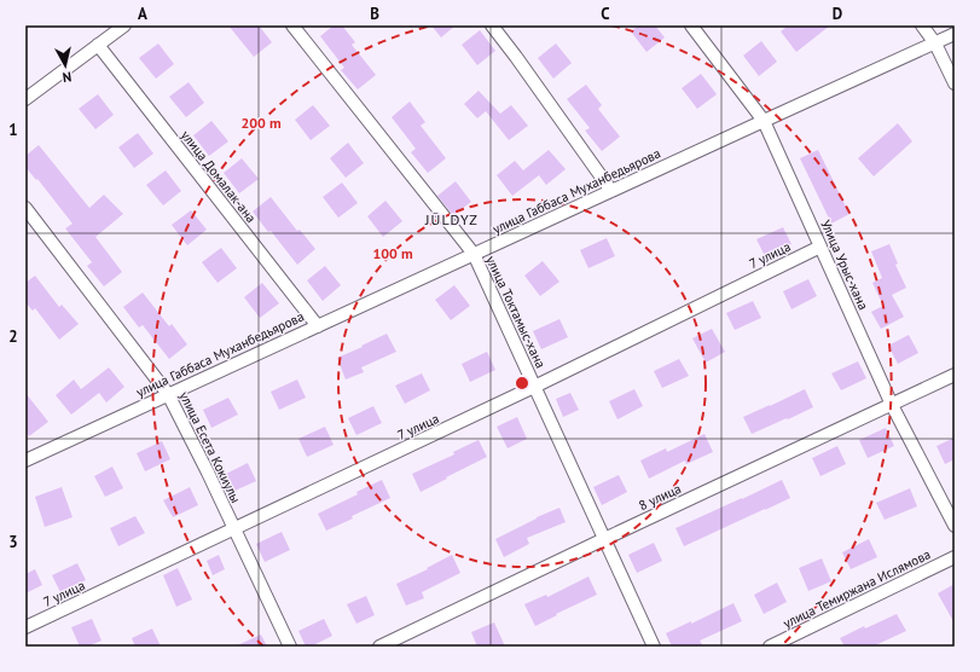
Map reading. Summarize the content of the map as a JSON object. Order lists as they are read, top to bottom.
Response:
{
  "streets": {
    "street": [
      "улица Домалак-ана",
      "улица Габбаса Муханбедьярова",
      "7 улица",
      "Улица Урыс-хана",
      "улица Токтамыс-хана",
      "улица Есета Кокиулы",
      "8 улица",
      "улица Темиржана Ислямова"
    ]
  },
  "crossings": [
    ["улица Домалак-ана", "улица Габбаса Муханбедьярова"],
    ["улица Габбаса Муханбедьярова", "Улица Урыс-хана"],
    ["улица Габбаса Муханбедьярова", "улица Токтамыс-хана"],
    ["улица Габбаса Муханбедьярова", "улица Есета Кокиулы"],
    ["7 улица", "Улица Урыс-хана"],
    ["7 улица", "улица Токтамыс-хана"],
    ["7 улица", "улица Есета Кокиулы"],
    ["Улица Урыс-хана", "8 улица"],
    ["улица Токтамыс-хана", "8 улица"]
  ],
  "districts": ["JŪLDYZ"],
  "north": "bottom",
  "grid": {
    "columns": [
      "A",
      "B",
      "C",
      "D"
    ],
    "rows": ["1", "2", "3"]
  },
  "rings": ["200 m", "100 m"]
}
